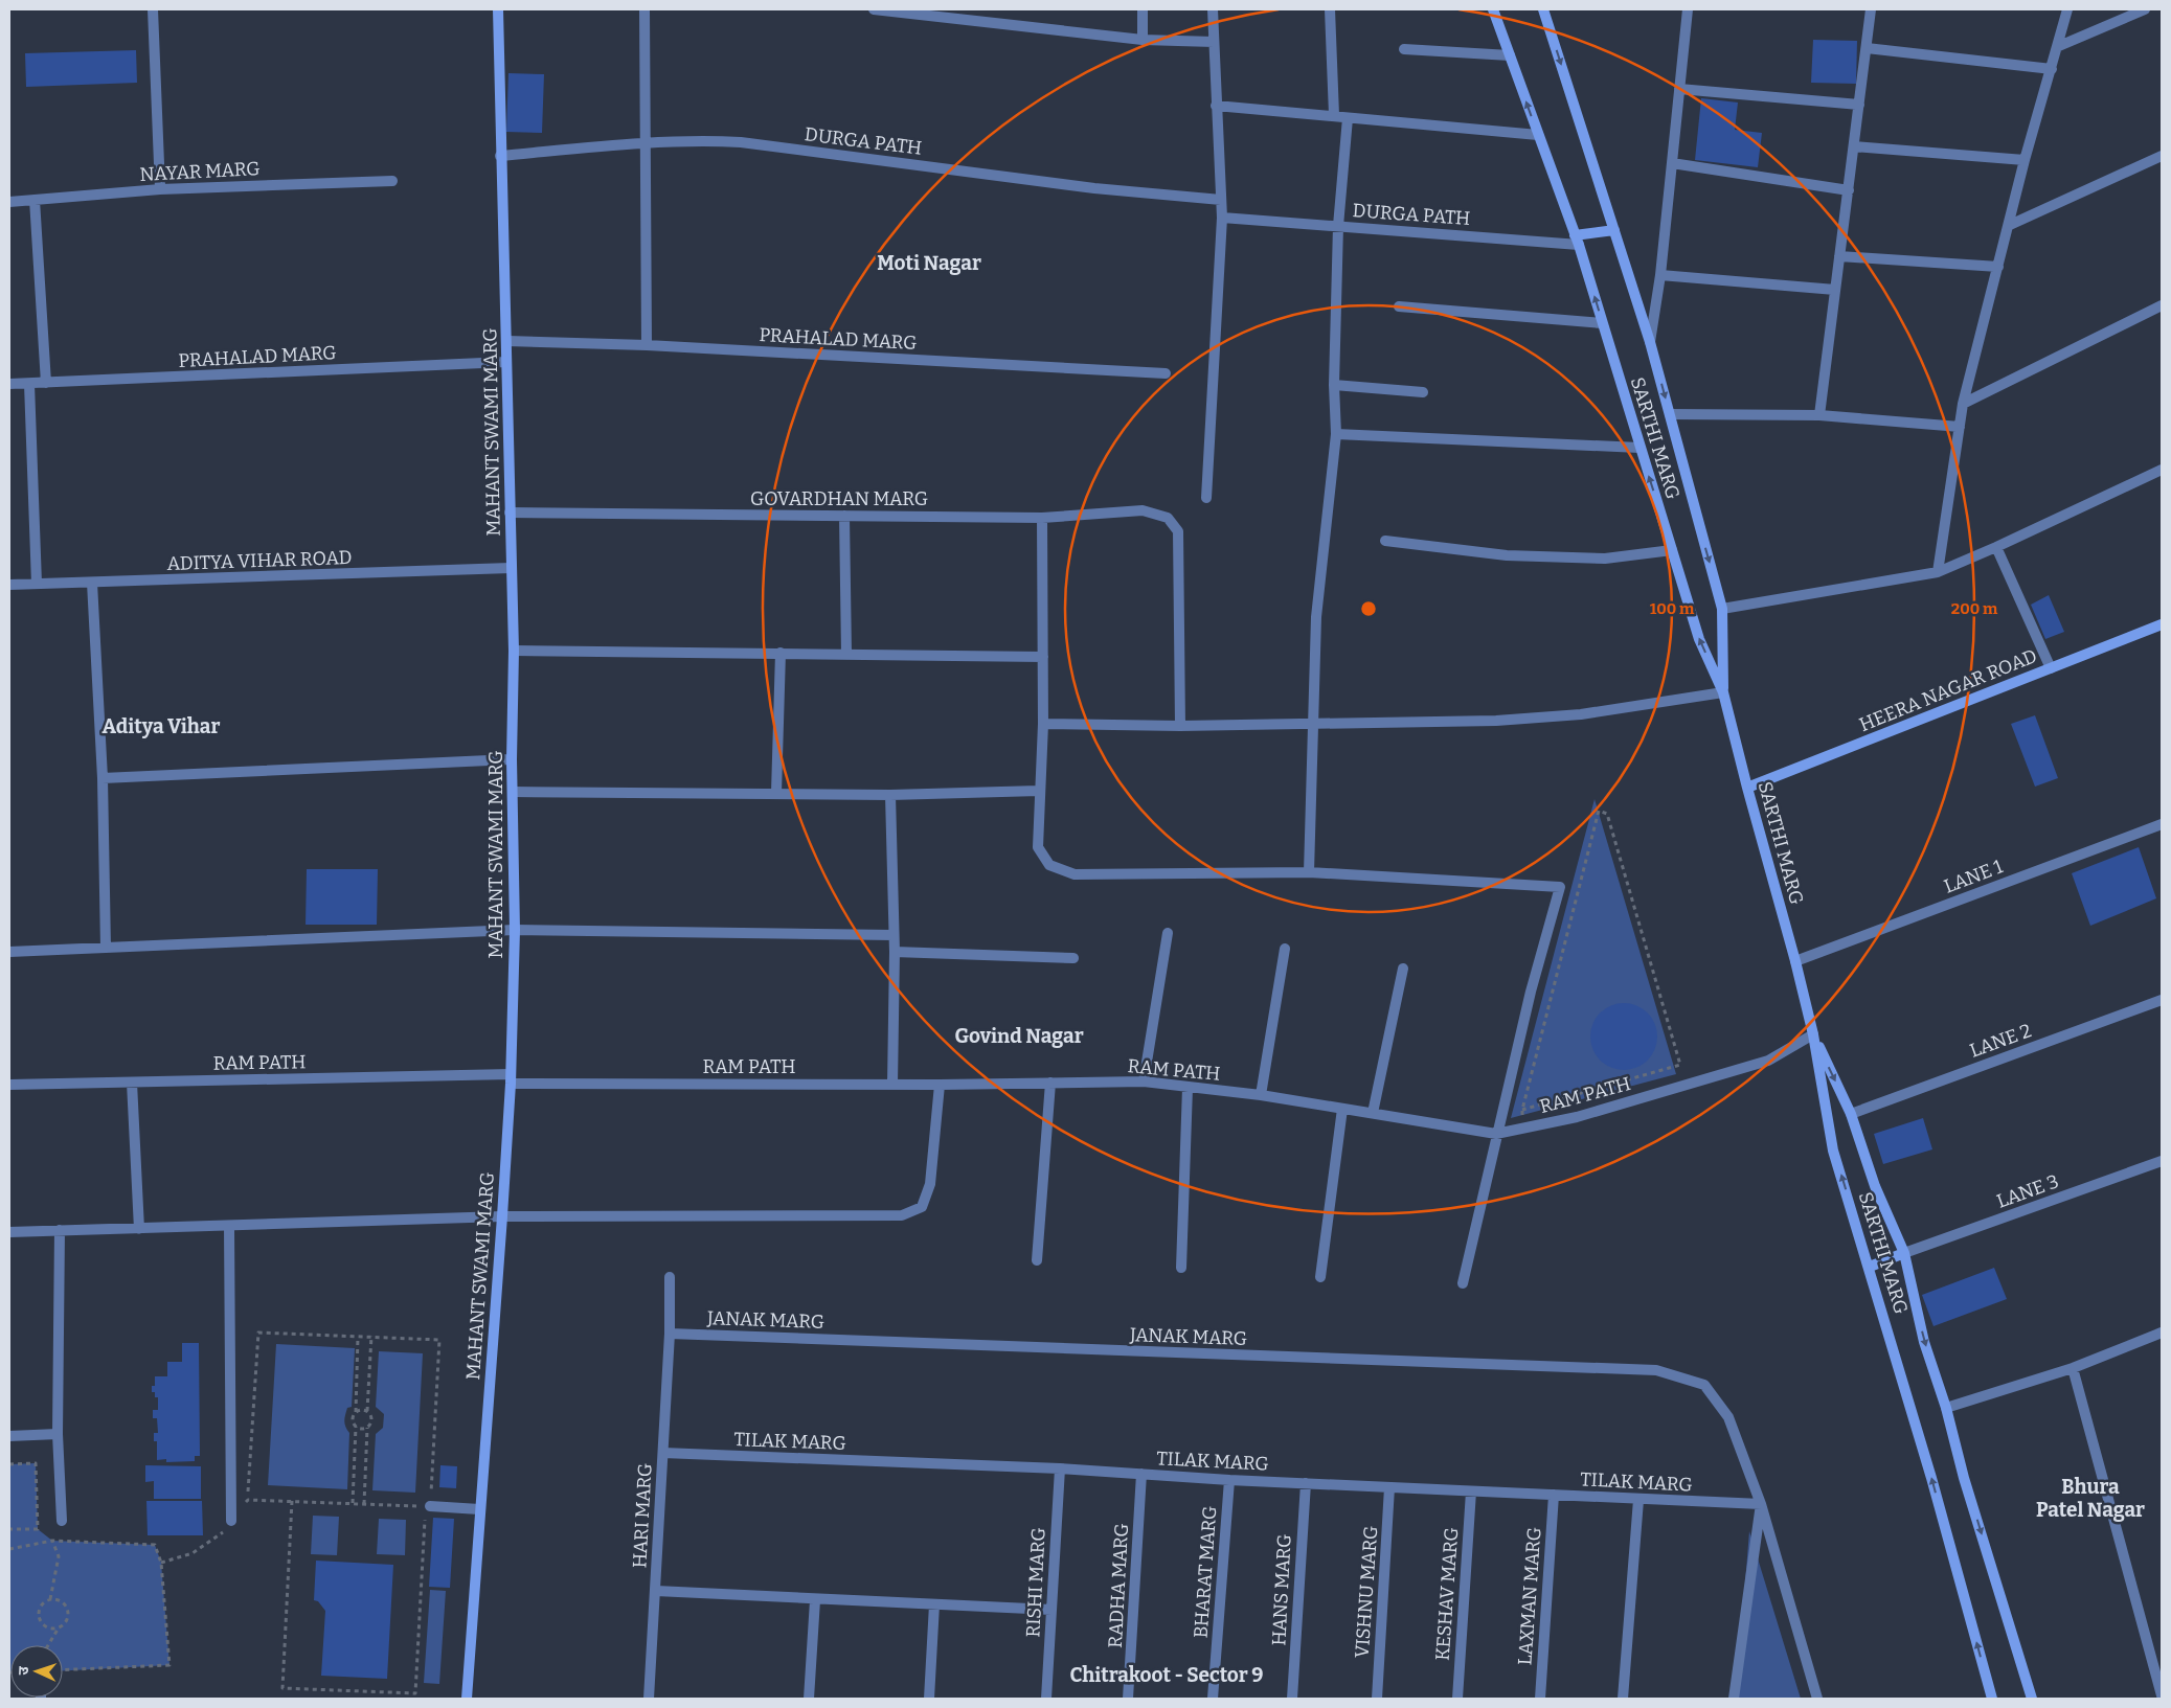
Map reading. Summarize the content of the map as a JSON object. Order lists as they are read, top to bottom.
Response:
{
  "streets": {
    "street": [
      "DURGA PATH",
      "NAYAR MARG",
      "PRAHALAD MARG",
      "MAHANT SWAMI MARG",
      "SARTHI MARG",
      "GOVARDHAN MARG",
      "ADITYA VIHAR ROAD",
      "HEERA NAGAR ROAD",
      "LANE 1",
      "LANE 2",
      "RAM PATH",
      "LANE 3",
      "JANAK MARG",
      "TILAK MARG",
      "HARI MARG",
      "BHARAT MARG",
      "RISHI MARG",
      "RADHA MARG",
      "HANS MARG",
      "VISHNU MARG",
      "KESHAV MARG",
      "LAXMAN MARG"
    ]
  },
  "crossings": [
    ["DURGA PATH", "MAHANT SWAMI MARG"],
    ["DURGA PATH", "SARTHI MARG"],
    ["PRAHALAD MARG", "MAHANT SWAMI MARG"],
    ["MAHANT SWAMI MARG", "GOVARDHAN MARG"],
    ["MAHANT SWAMI MARG", "ADITYA VIHAR ROAD"],
    ["MAHANT SWAMI MARG", "RAM PATH"],
    ["SARTHI MARG", "HEERA NAGAR ROAD"],
    ["SARTHI MARG", "LANE 1"],
    ["SARTHI MARG", "RAM PATH"],
    ["JANAK MARG", "TILAK MARG"],
    ["JANAK MARG", "HARI MARG"],
    ["TILAK MARG", "HARI MARG"],
    ["TILAK MARG", "BHARAT MARG"],
    ["TILAK MARG", "RISHI MARG"],
    ["TILAK MARG", "RADHA MARG"],
    ["TILAK MARG", "HANS MARG"],
    ["TILAK MARG", "VISHNU MARG"],
    ["TILAK MARG", "KESHAV MARG"],
    ["TILAK MARG", "LAXMAN MARG"]
  ],
  "districts": [
    "Moti Nagar",
    "Aditya Vihar",
    "Govind Nagar",
    "Bhura Patel Nagar",
    "Chitrakoot - Sector 9"
  ],
  "north": "left",
  "rings": ["100 m", "200 m"]
}
